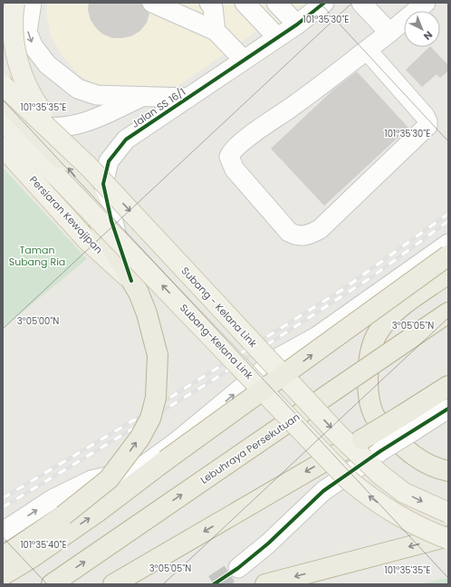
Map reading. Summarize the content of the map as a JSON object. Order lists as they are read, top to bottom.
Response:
{
  "streets": {
    "highway": ["Lebuhraya Persekutuan"],
    "main road": ["Persiaran Kewajipan", "Subang - Kelana Link", "Subang-Kelana Link"],
    "street": ["Jalan SS 16/1"]
  },
  "crossings": [
    ["Jalan SS 16/1", "Persiaran Kewajipan"]
  ],
  "one_way": ["Subang - Kelana Link", "Subang-Kelana Link"],
  "parks": ["Taman Subang Ria"],
  "north": "bottom right",
  "coordinates": [
    "101°35'30\"E",
    "101°35'35\"E",
    "3°05'00\"N",
    "3°05'05\"N",
    "101°35'40\"E"
  ]
}
